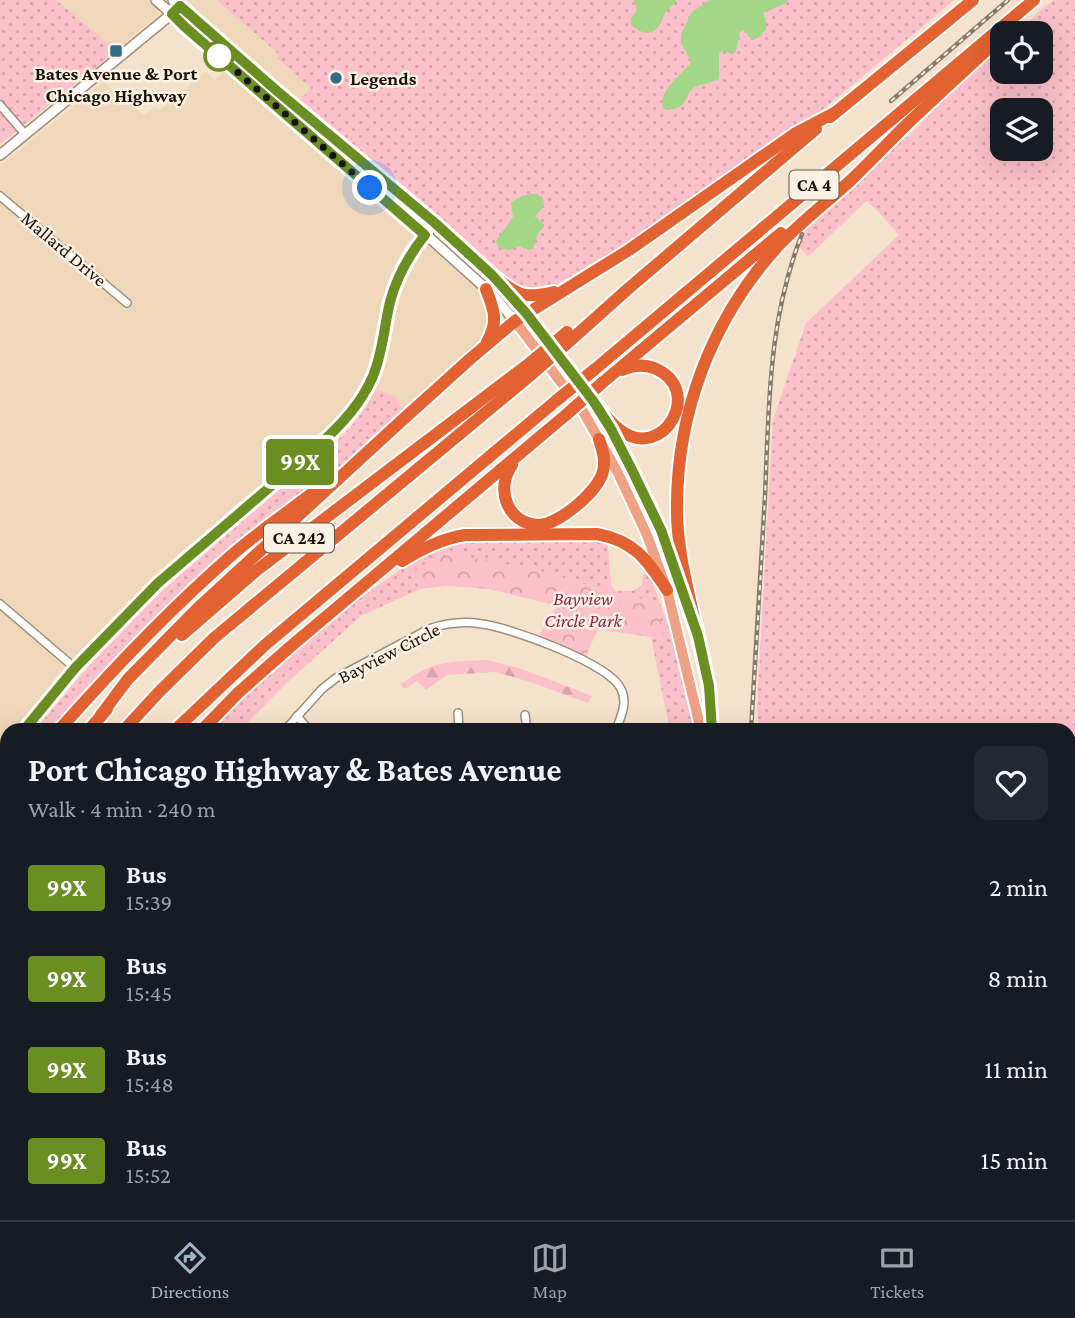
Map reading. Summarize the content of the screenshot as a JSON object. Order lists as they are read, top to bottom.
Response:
{
  "streets": {
    "highway": ["CA 4", "CA 242"],
    "street": ["Mallard Drive", "Bayview Circle"]
  },
  "crossings": [
    ["CA 4", "CA 242"]
  ],
  "parks": ["Bayview Circle Park"],
  "places": {
    "transit": ["Bates Avenue & Port Chicago Highway"],
    "other": ["Legends"]
  },
  "lines": ["bus line 99X"],
  "page": {
    "on_map": "99X",
    "heading": ["Port Chicago Highway & Bates Avenue", "Walk · 4 min · 240 m"],
    "list": [
      {
        "mark": "99X",
        "name": "Bus",
        "note": "15:39",
        "value": "2 min"
      },
      {
        "mark": "99X",
        "name": "Bus",
        "note": "15:45",
        "value": "8 min"
      },
      {
        "mark": "99X",
        "name": "Bus",
        "note": "15:48",
        "value": "11 min"
      },
      {
        "mark": "99X",
        "name": "Bus",
        "note": "15:52",
        "value": "15 min"
      }
    ],
    "tabs": ["Directions", "Map", "Tickets"]
  }
}
